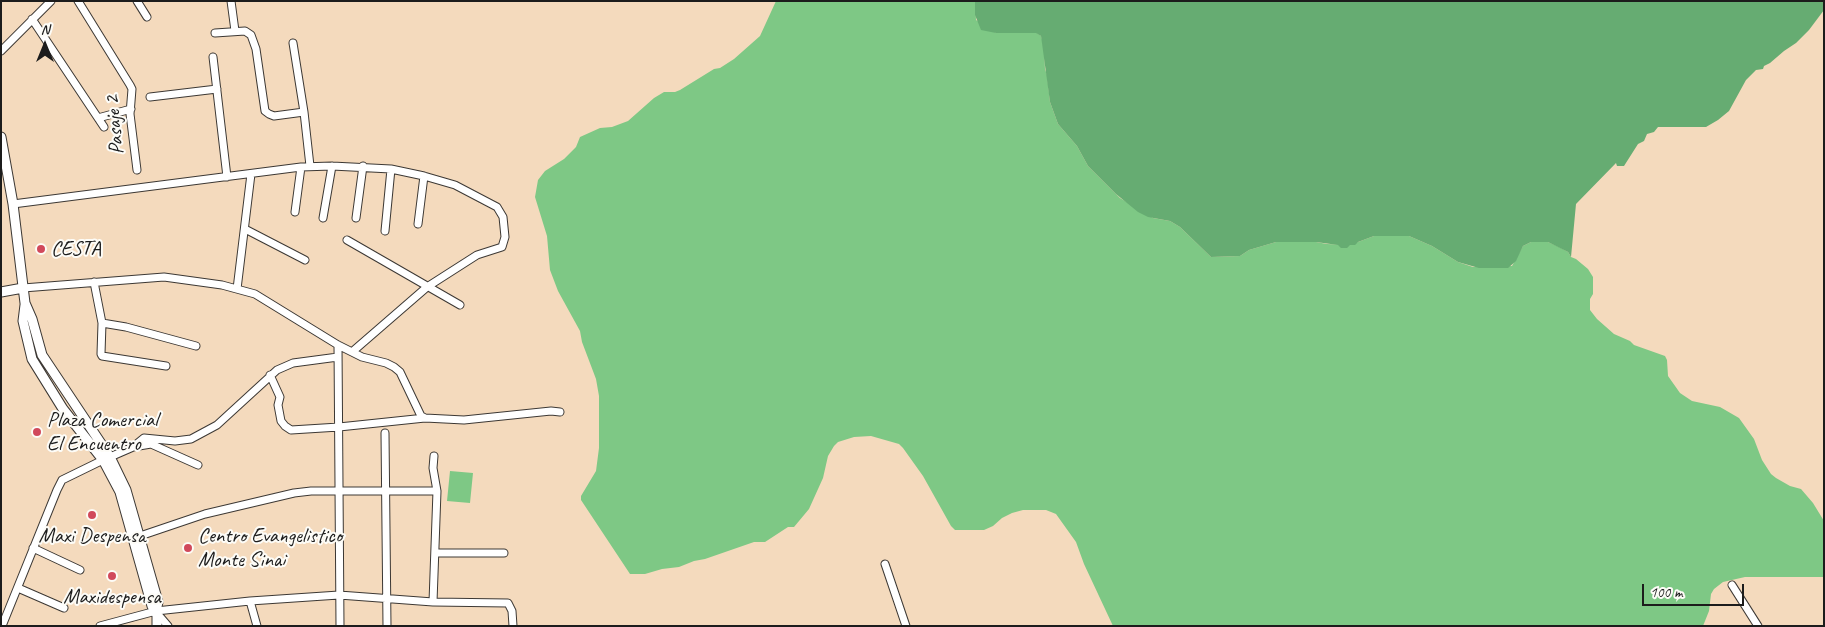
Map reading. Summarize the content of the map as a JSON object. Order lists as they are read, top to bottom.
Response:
{
  "streets": {
    "street": ["Pasaje 2"]
  },
  "places": [
    "CESTA",
    "Plaza Comercial El Encuentro",
    "Maxi Despensa",
    "Centro Evangelistico Monte Sinai",
    "Maxidespensa"
  ],
  "scale_bar": "100 m",
  "north": "top"
}
